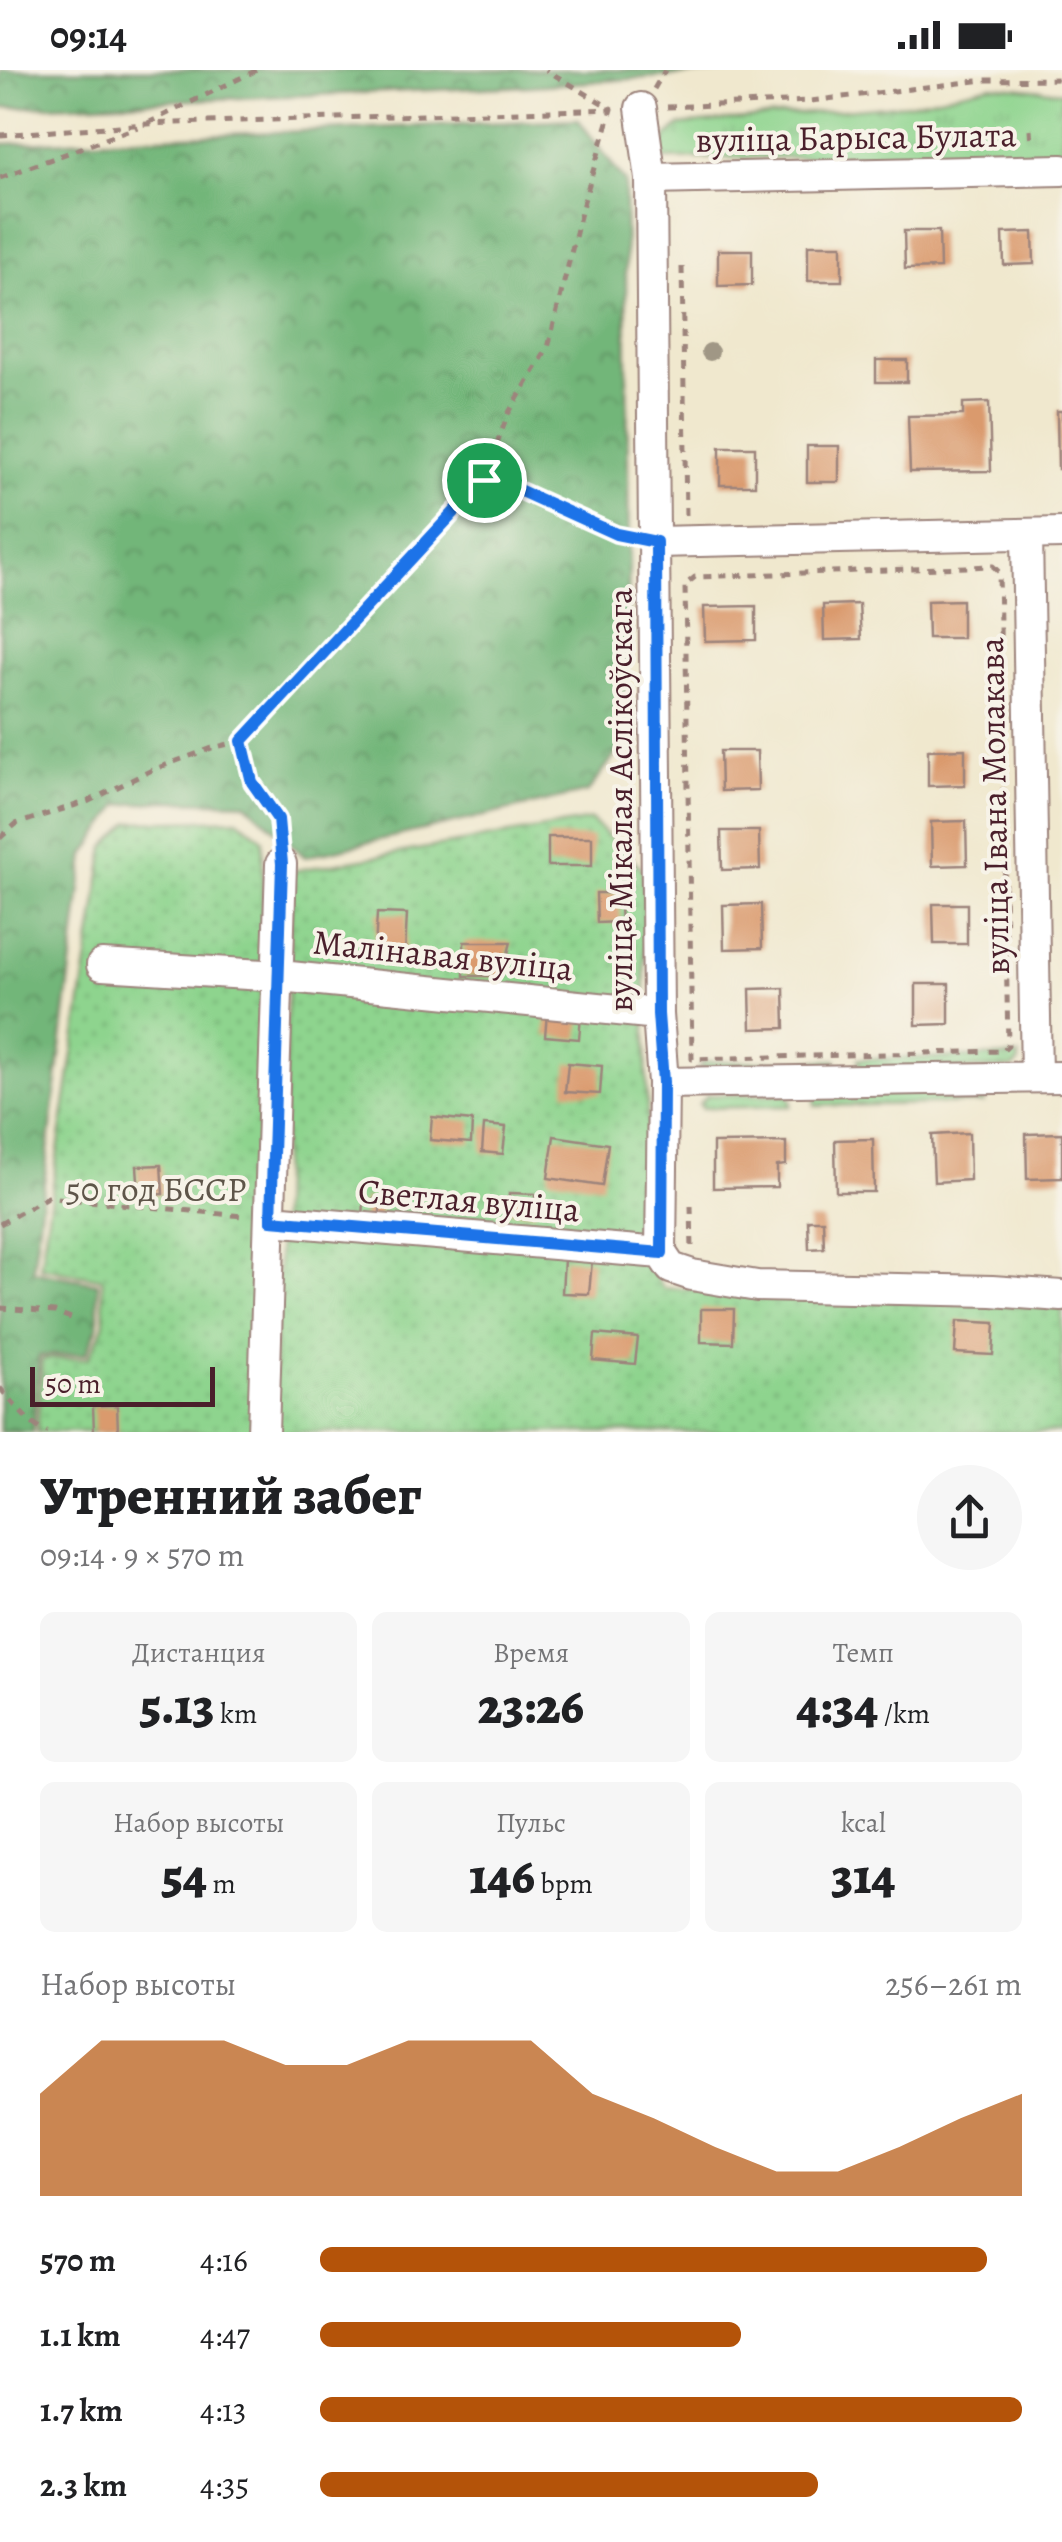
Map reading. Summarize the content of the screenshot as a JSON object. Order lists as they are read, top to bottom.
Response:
{
  "streets": {
    "street": [
      "вуліца Барыса Булата",
      "вуліца Мікалая Аслікоўскага",
      "вуліца Івана Молакава",
      "Малінавая вуліца",
      "Светлая вуліца"
    ]
  },
  "crossings": [
    ["вуліца Барыса Булата", "вуліца Мікалая Аслікоўскага"],
    ["вуліца Мікалая Аслікоўскага", "Малінавая вуліца"],
    ["вуліца Мікалая Аслікоўскага", "Светлая вуліца"]
  ],
  "parks": ["50 год БССР"],
  "scale_bar": "50 m",
  "page": {
    "status": "09:14",
    "scale": "50 m",
    "heading": ["Утренний забег", "09:14 · 9 × 570 m"],
    "stats": [
      ["Дистанция", "5.13 km"],
      ["Время", "23:26"],
      ["Темп", "4:34 /km"],
      ["Набор высоты", "54 m"],
      ["Пульс", "146 bpm"],
      ["kcal", "314"]
    ],
    "chart": ["Набор высоты", "256–261 m"],
    "list": [
      {
        "name": "570 m",
        "note": "4:16"
      },
      {
        "name": "1.1 km",
        "note": "4:47"
      },
      {
        "name": "1.7 km",
        "note": "4:13"
      },
      {
        "name": "2.3 km",
        "note": "4:35"
      }
    ]
  }
}
